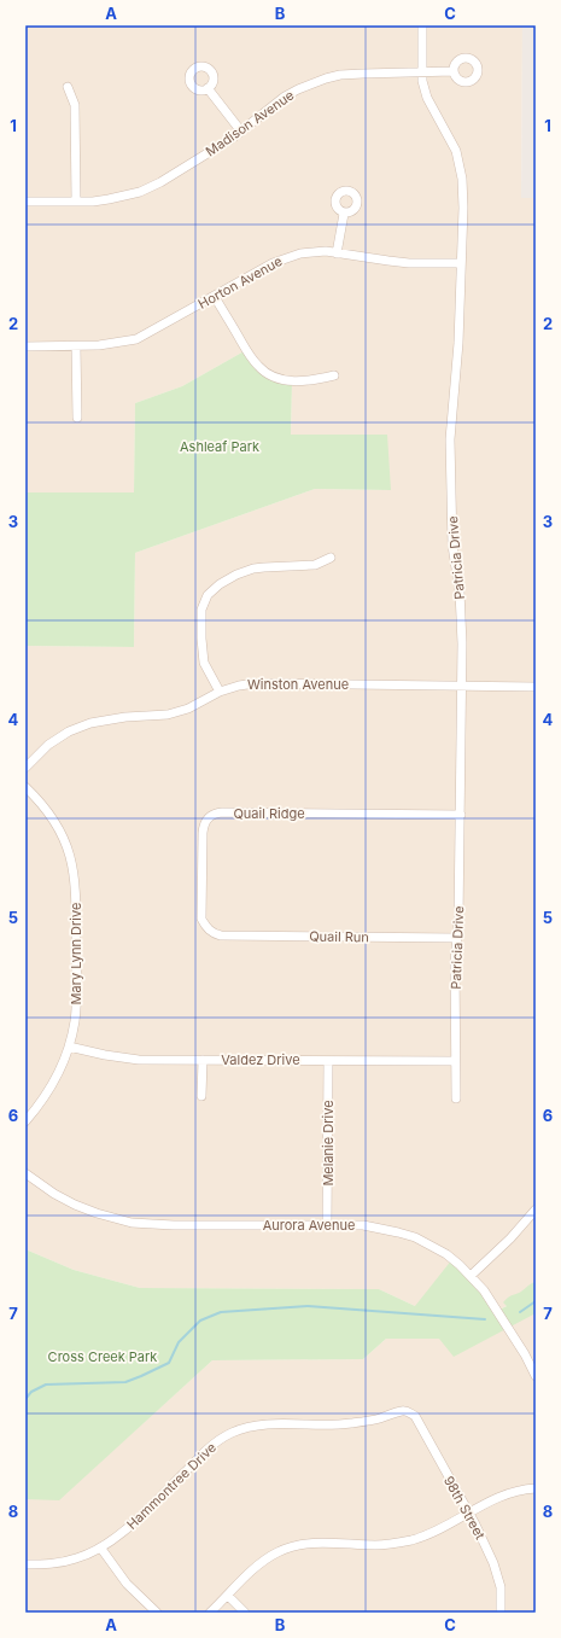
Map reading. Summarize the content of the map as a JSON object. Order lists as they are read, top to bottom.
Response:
{
  "streets": {
    "street": [
      "Madison Avenue",
      "Horton Avenue",
      "Patricia Drive",
      "Winston Avenue",
      "Quail Ridge",
      "Quail Run",
      "Mary Lynn Drive",
      "Valdez Drive",
      "Melanie Drive",
      "Aurora Avenue",
      "Hammontree Drive",
      "98th Street"
    ]
  },
  "crossings": [
    ["Madison Avenue", "Patricia Drive"],
    ["Horton Avenue", "Patricia Drive"],
    ["Patricia Drive", "Winston Avenue"],
    ["Patricia Drive", "Quail Ridge"],
    ["Patricia Drive", "Quail Run"],
    ["Patricia Drive", "Valdez Drive"],
    ["Quail Ridge", "Quail Run"],
    ["Mary Lynn Drive", "Valdez Drive"],
    ["Valdez Drive", "Melanie Drive"],
    ["Melanie Drive", "Aurora Avenue"],
    ["Hammontree Drive", "98th Street"]
  ],
  "parks": ["Ashleaf Park", "Cross Creek Park"],
  "grid": {
    "columns": ["A", "B", "C"],
    "rows": [
      "1",
      "2",
      "3",
      "4",
      "5",
      "6",
      "7",
      "8"
    ]
  }
}
